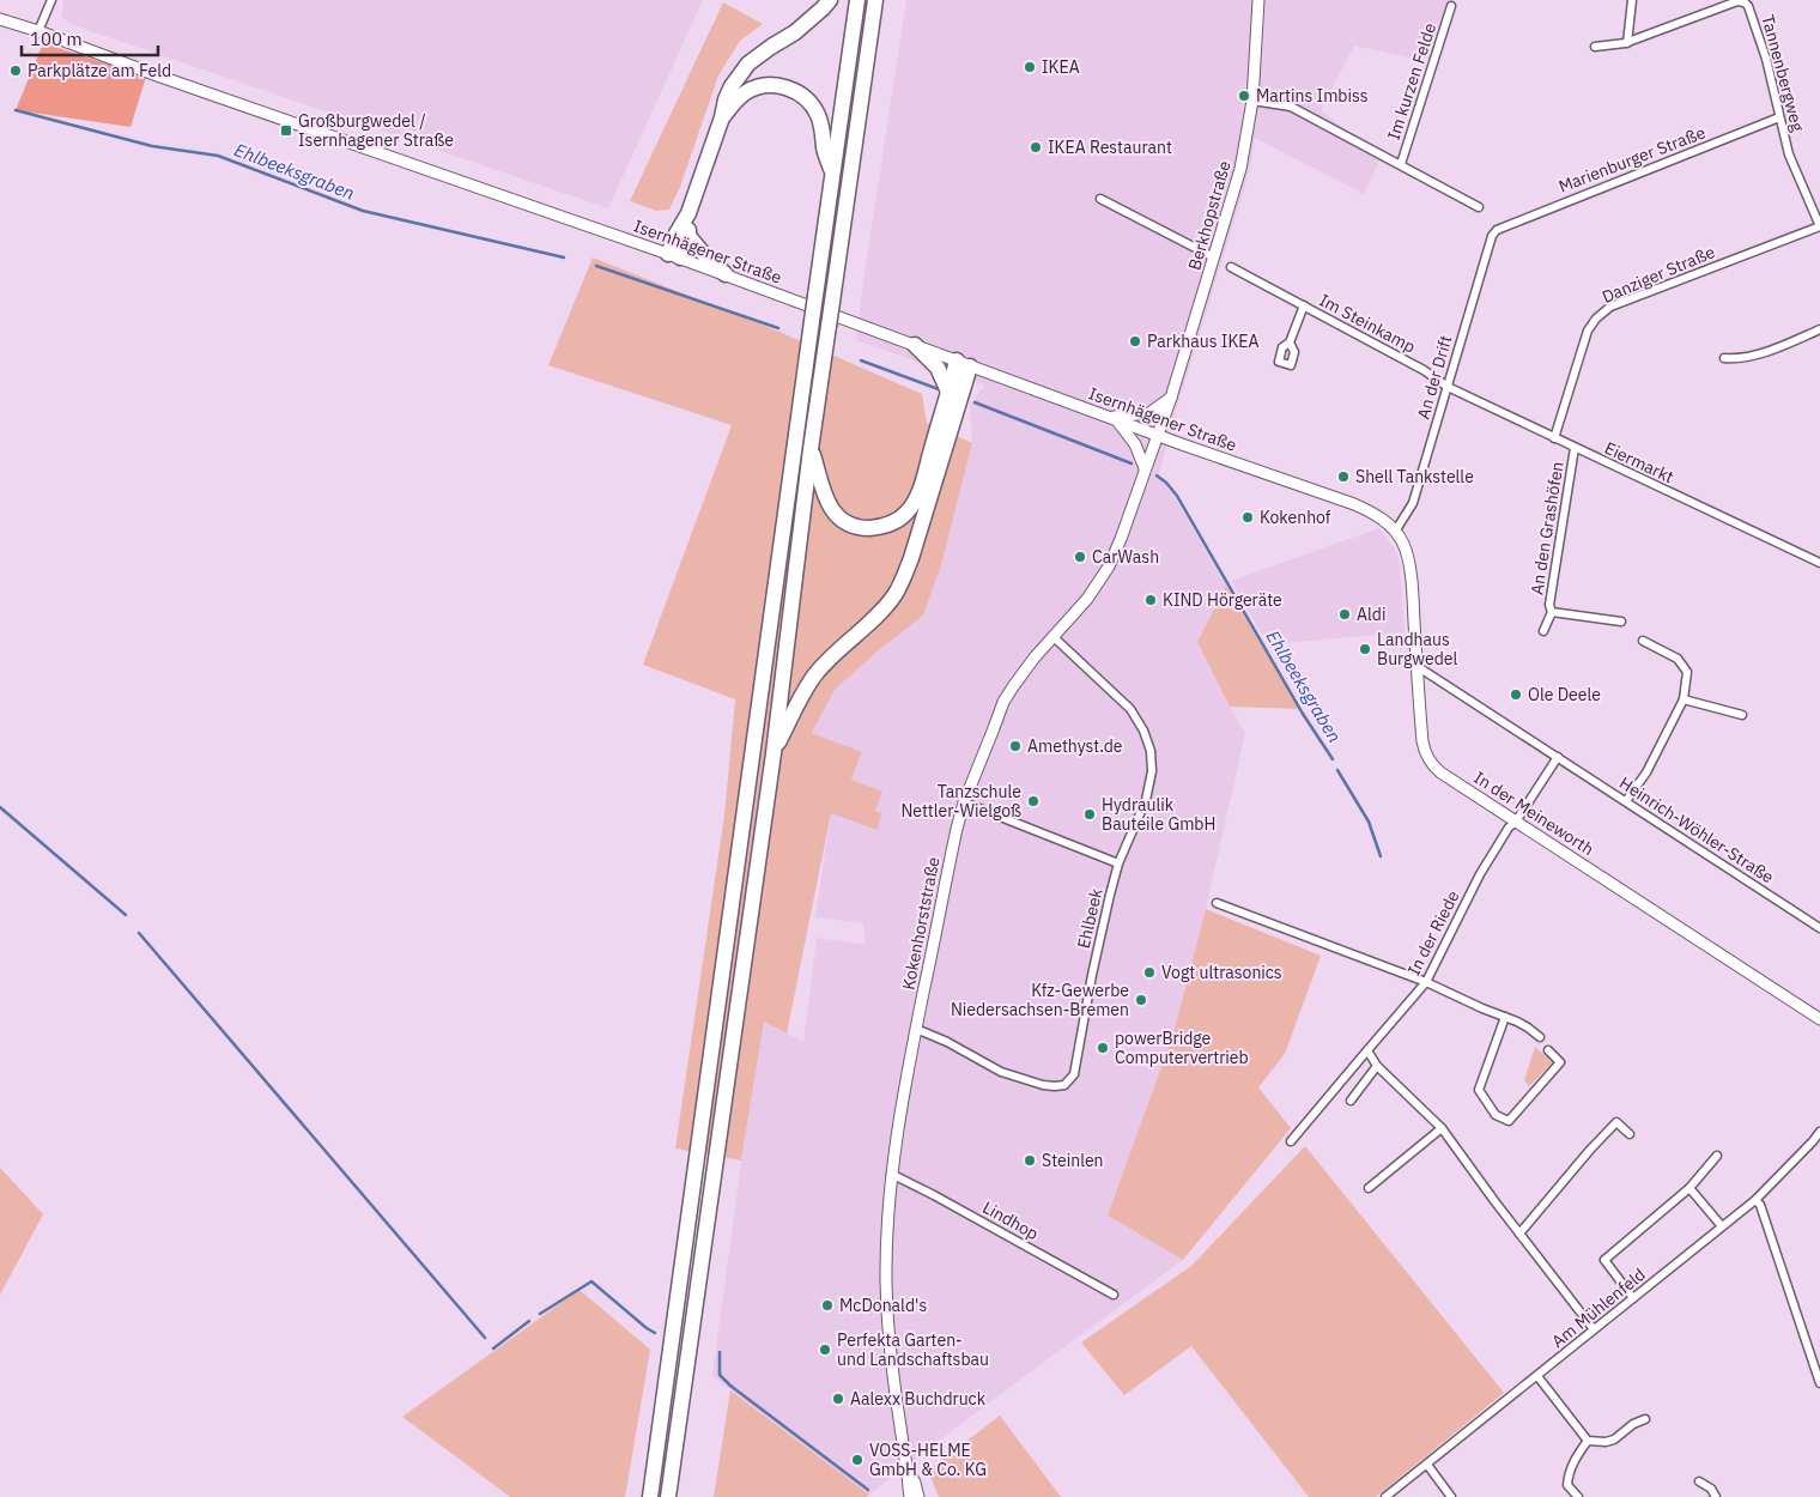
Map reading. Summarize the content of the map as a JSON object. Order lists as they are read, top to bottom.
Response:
{
  "streets": {
    "main road": [
      "Berkhopstraße",
      "Isernhägener Straße",
      "In der Meineworth",
      "Kokenhorststraße"
    ],
    "street": [
      "Tannenbergweg",
      "Im kurzen Felde",
      "Marienburger Straße",
      "Danziger Straße",
      "Im Steinkamp",
      "An der Drift",
      "Eiermarkt",
      "An den Grashöfen",
      "Heinrich-Wöhler-Straße",
      "Ehlbeek",
      "In der Riede",
      "Lindhop",
      "Am Mühlenfeld"
    ]
  },
  "crossings": [
    ["Tannenbergweg", "Marienburger Straße"],
    ["Tannenbergweg", "Danziger Straße"],
    ["Im kurzen Felde", "Berkhopstraße"],
    ["Marienburger Straße", "An der Drift"],
    ["Berkhopstraße", "Isernhägener Straße"],
    ["Berkhopstraße", "Kokenhorststraße"],
    ["Isernhägener Straße", "An der Drift"],
    ["Isernhägener Straße", "In der Meineworth"],
    ["Isernhägener Straße", "Kokenhorststraße"],
    ["Danziger Straße", "Eiermarkt"],
    ["Im Steinkamp", "An der Drift"],
    ["Im Steinkamp", "Eiermarkt"],
    ["An der Drift", "Eiermarkt"],
    ["An der Drift", "In der Meineworth"],
    ["Eiermarkt", "An den Grashöfen"],
    ["In der Meineworth", "Heinrich-Wöhler-Straße"],
    ["In der Meineworth", "In der Riede"],
    ["Ehlbeek", "Kokenhorststraße"],
    ["Kokenhorststraße", "Lindhop"]
  ],
  "water": ["Ehlbeeksgraben"],
  "places": {
    "other": [
      "IKEA",
      "Parkplätze am Feld",
      "Martins Imbiss",
      "IKEA Restaurant",
      "Parkhaus IKEA",
      "Shell Tankstelle",
      "Kokenhof",
      "CarWash",
      "KIND Hörgeräte",
      "Aldi",
      "Landhaus Burgwedel",
      "Ole Deele",
      "Amethyst.de",
      "Tanzschule Nettler-Wielgoß",
      "Hydraulik Bauteile GmbH",
      "Vogt ultrasonics",
      "Kfz-Gewerbe Niedersachsen-Bremen",
      "powerBridge Computervertrieb",
      "Steinlen",
      "McDonald's",
      "Perfekta Garten- und Landschaftsbau",
      "Aalexx Buchdruck",
      "VOSS-HELME GmbH & Co. KG"
    ],
    "transit": ["Großburgwedel / Isernhagener Straße"]
  },
  "scale_bar": "100 m"
}
